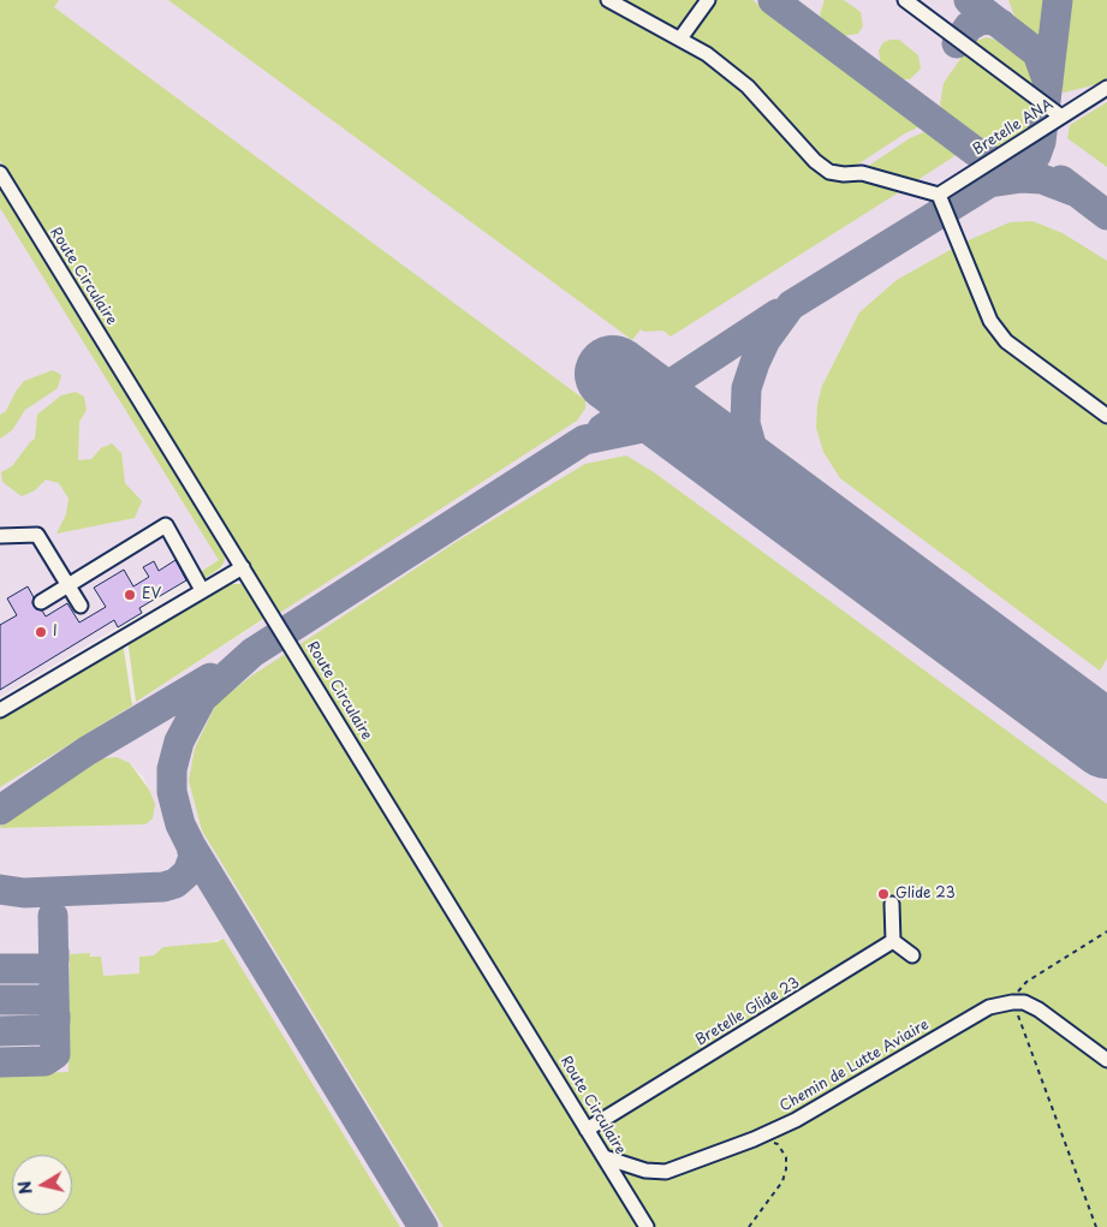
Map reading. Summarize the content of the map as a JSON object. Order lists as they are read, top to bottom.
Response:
{
  "streets": {
    "lane": [
      "Bretelle ANA",
      "Route Circulaire",
      "Bretelle Glide 23",
      "Chemin de Lutte Aviaire"
    ]
  },
  "crossings": [
    ["Route Circulaire", "Bretelle Glide 23"],
    ["Route Circulaire", "Chemin de Lutte Aviaire"]
  ],
  "places": ["EV", "I", "Glide 23"],
  "north": "left"
}
